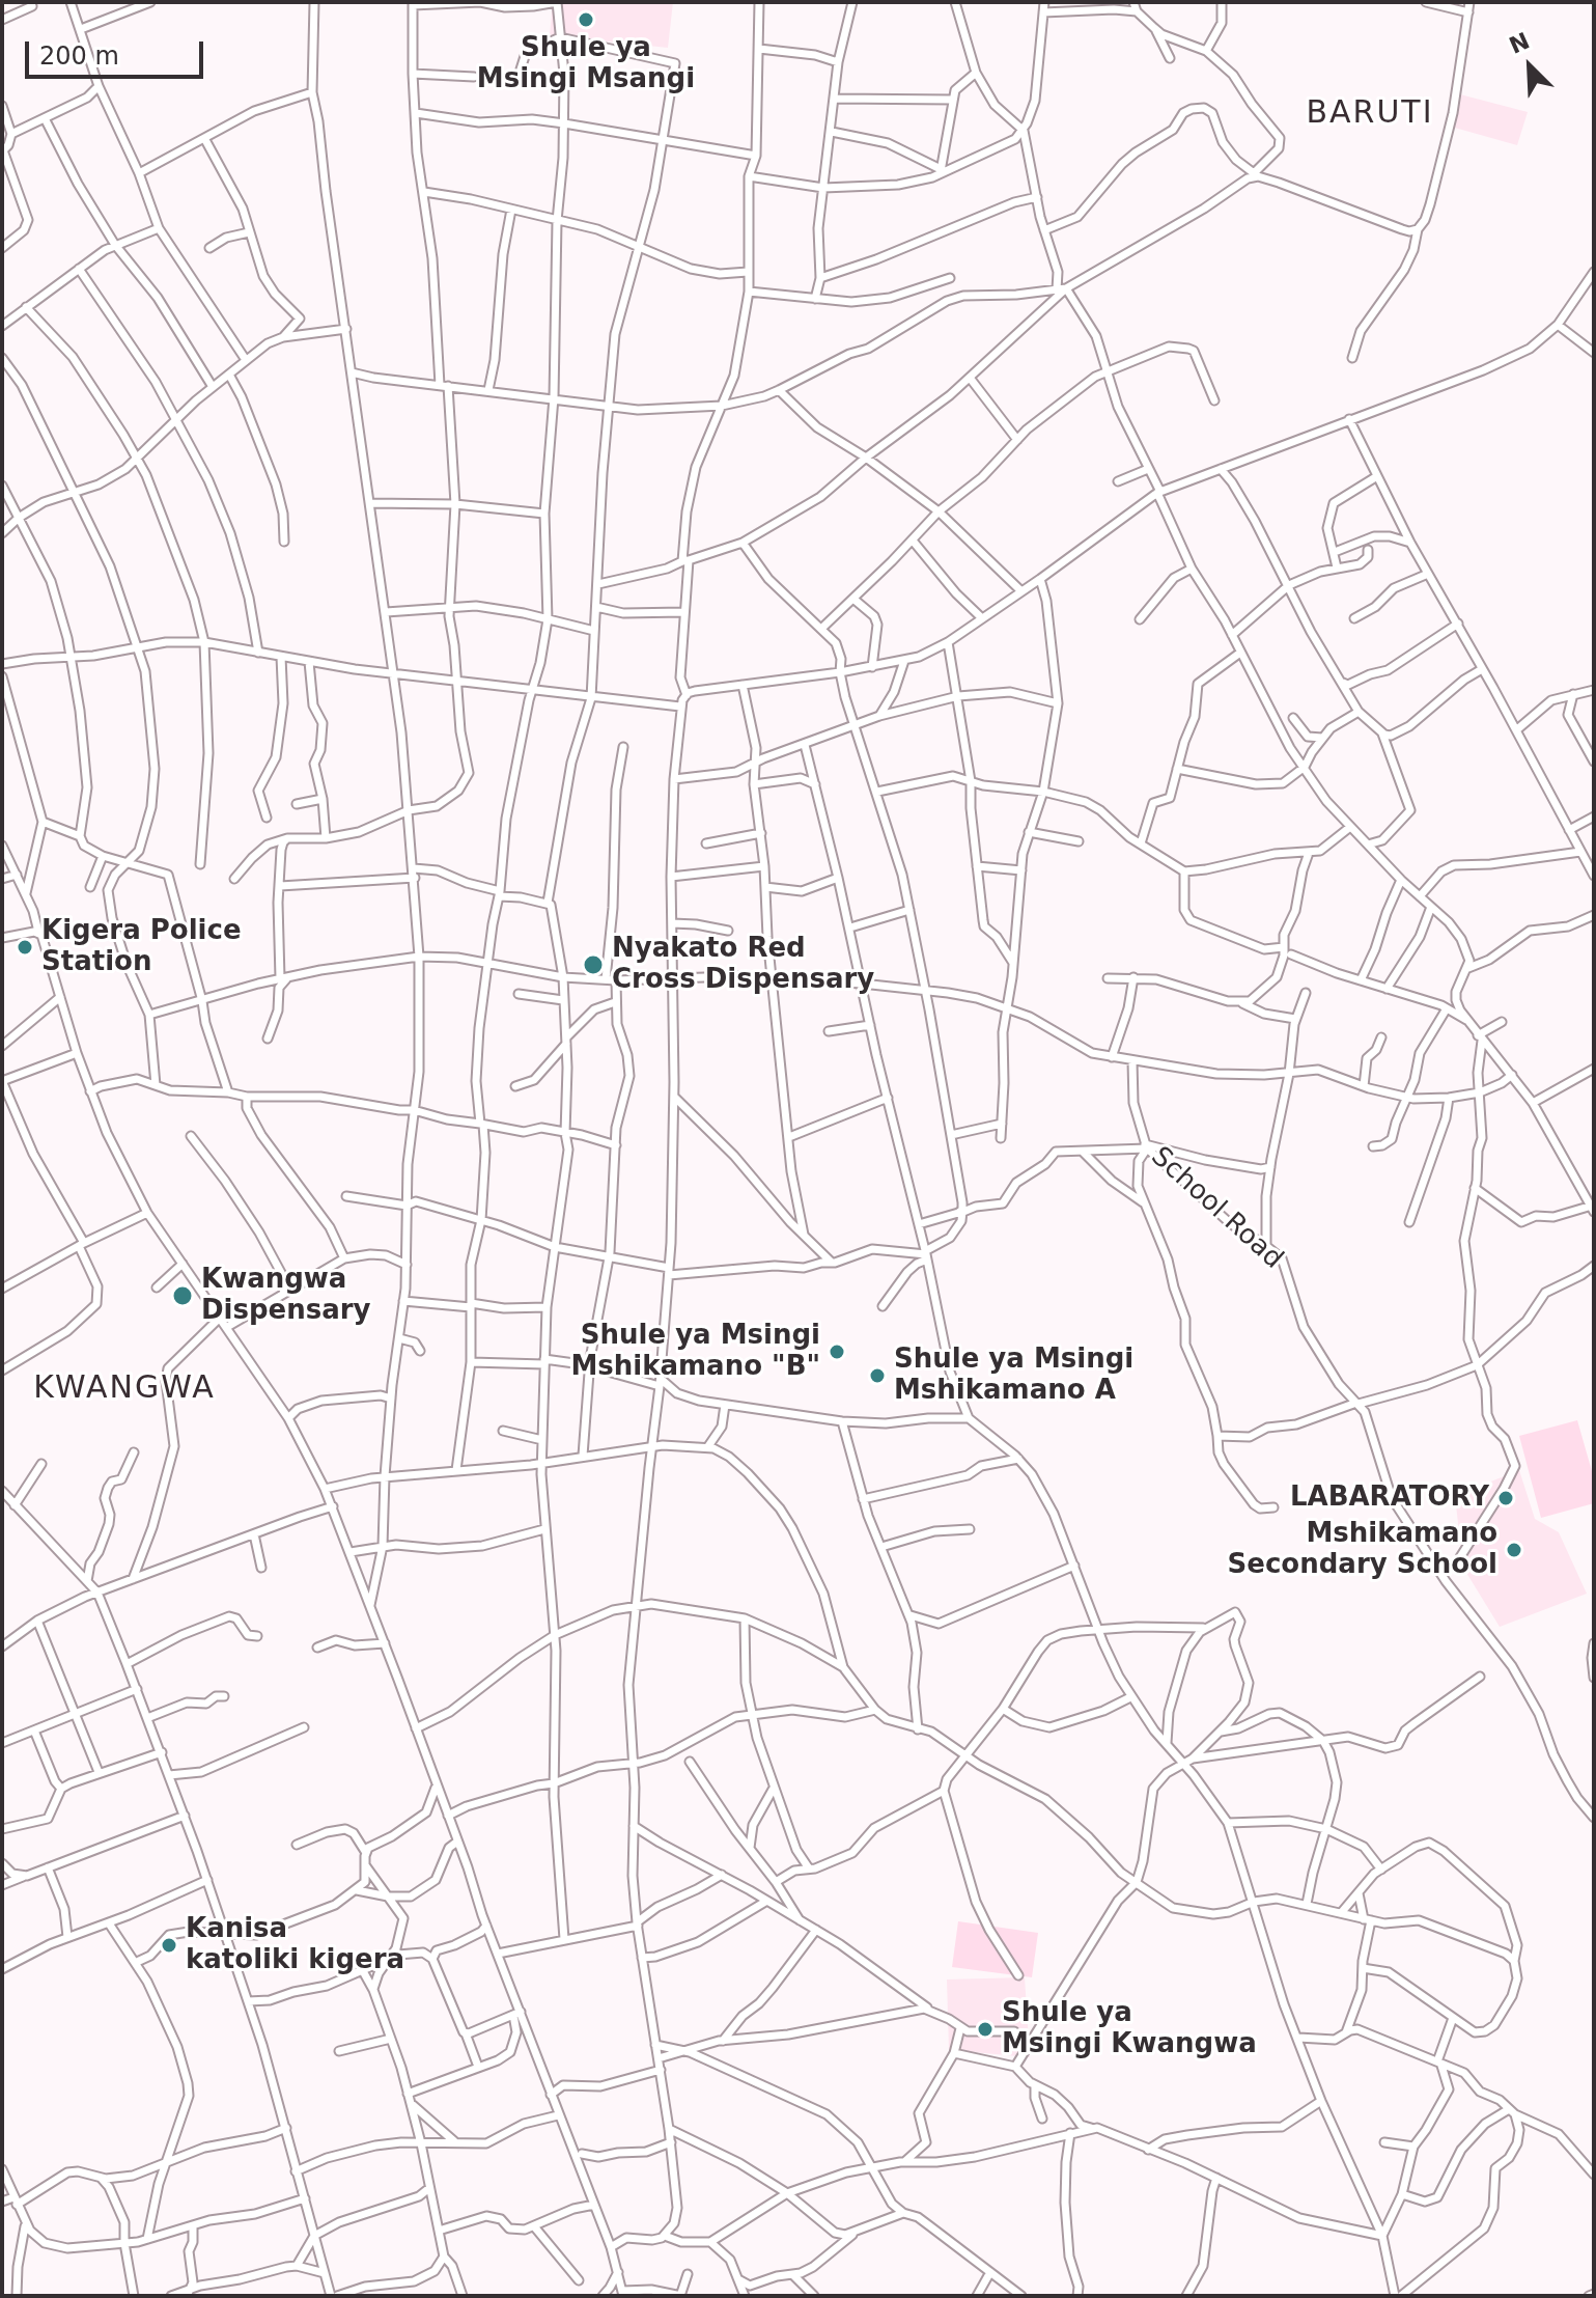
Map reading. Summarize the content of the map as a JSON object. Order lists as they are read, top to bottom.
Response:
{
  "streets": {
    "street": ["School Road"]
  },
  "districts": ["BARUTI", "KWANGWA"],
  "places": [
    "Shule ya Msingi Msangi",
    "Kigera Police Station",
    "Nyakato Red Cross Dispensary",
    "Kwangwa Dispensary",
    "Shule ya Msingi Mshikamano \"B\"",
    "Shule ya Msingi Mshikamano A",
    "LABARATORY",
    "Mshikamano Secondary School",
    "Kanisa katoliki kigera",
    "Shule ya Msingi Kwangwa"
  ],
  "scale_bar": "200 m",
  "north": "top left"
}
